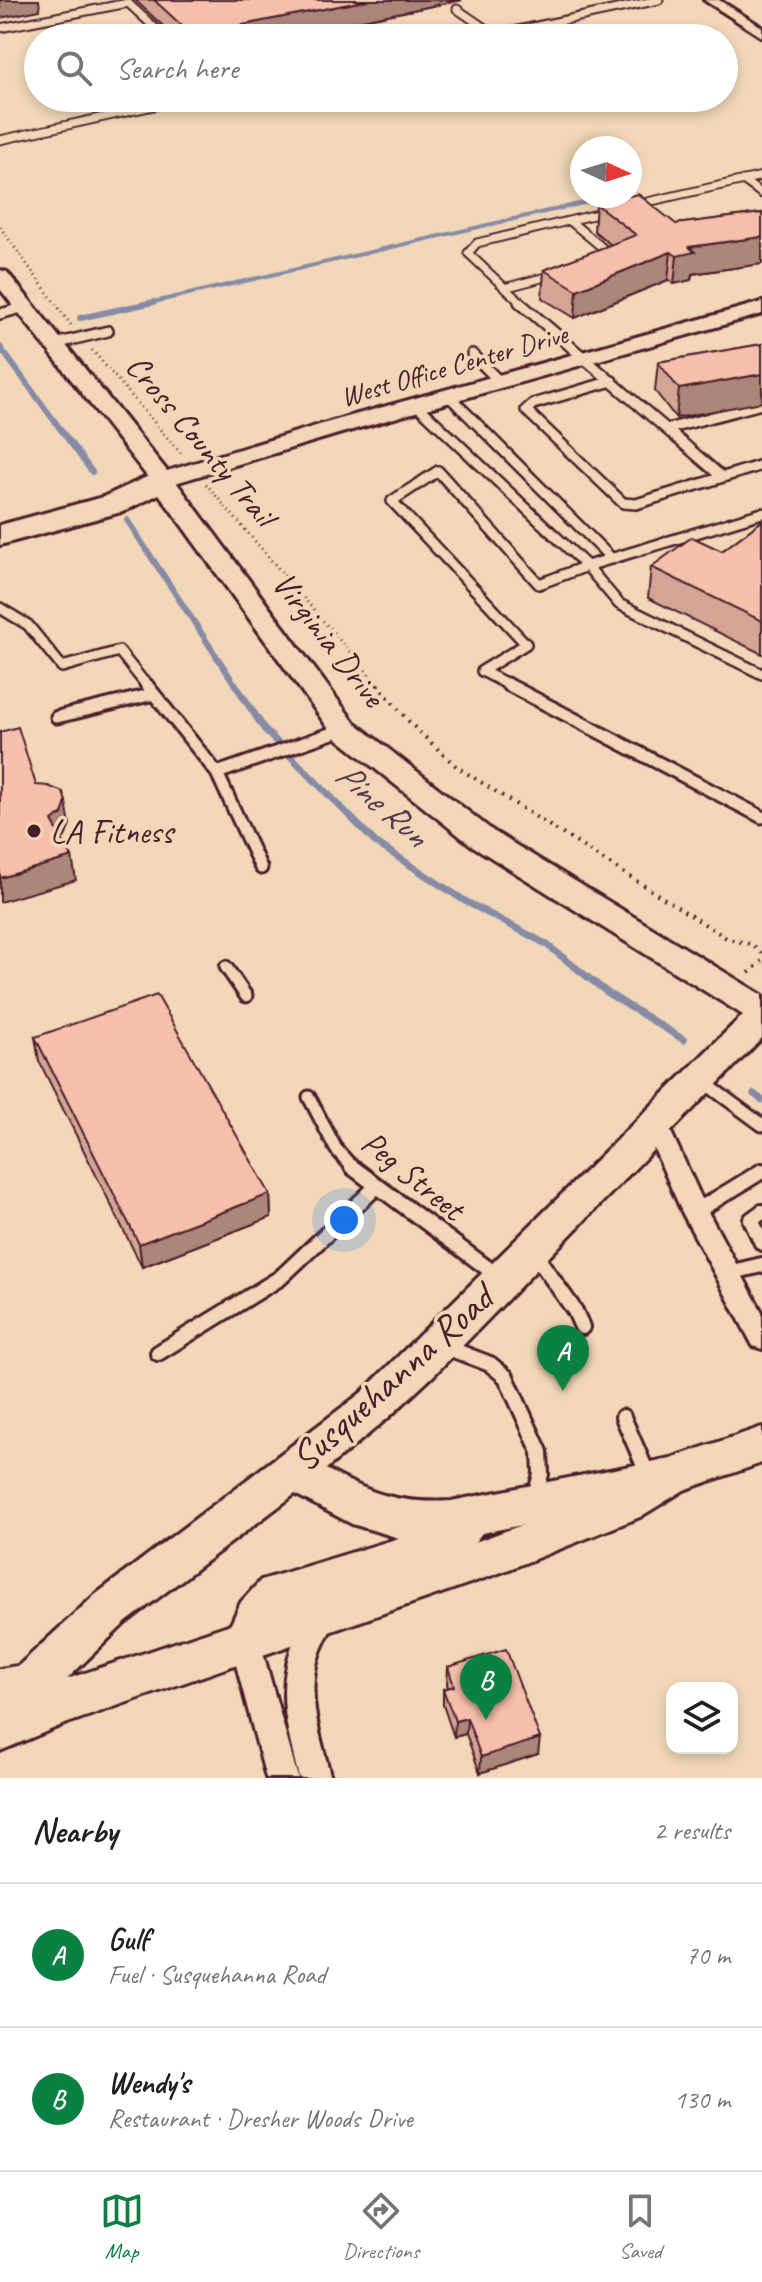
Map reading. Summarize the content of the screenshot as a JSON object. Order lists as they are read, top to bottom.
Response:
{
  "streets": {
    "main road": ["Virginia Drive", "Susquehanna Road"],
    "street": ["West Office Center Drive"],
    "lane": ["Peg Street"],
    "path": ["Cross County Trail"]
  },
  "crossings": [
    ["West Office Center Drive", "Cross County Trail"],
    ["West Office Center Drive", "Virginia Drive"],
    ["Virginia Drive", "Susquehanna Road"],
    ["Peg Street", "Susquehanna Road"]
  ],
  "water": ["Pine Run"],
  "places": ["LA Fitness"],
  "north": "right",
  "page": {
    "search": "Search here",
    "pins": ["A", "B"],
    "heading": ["Nearby", "2 results"],
    "list": [
      {
        "mark": "A",
        "name": "Gulf",
        "note": "Fuel · Susquehanna Road",
        "value": "70 m"
      },
      {
        "mark": "B",
        "name": "Wendy's",
        "note": "Restaurant · Dresher Woods Drive",
        "value": "130 m"
      }
    ],
    "nav": ["Map", "Directions", "Saved"]
  }
}
